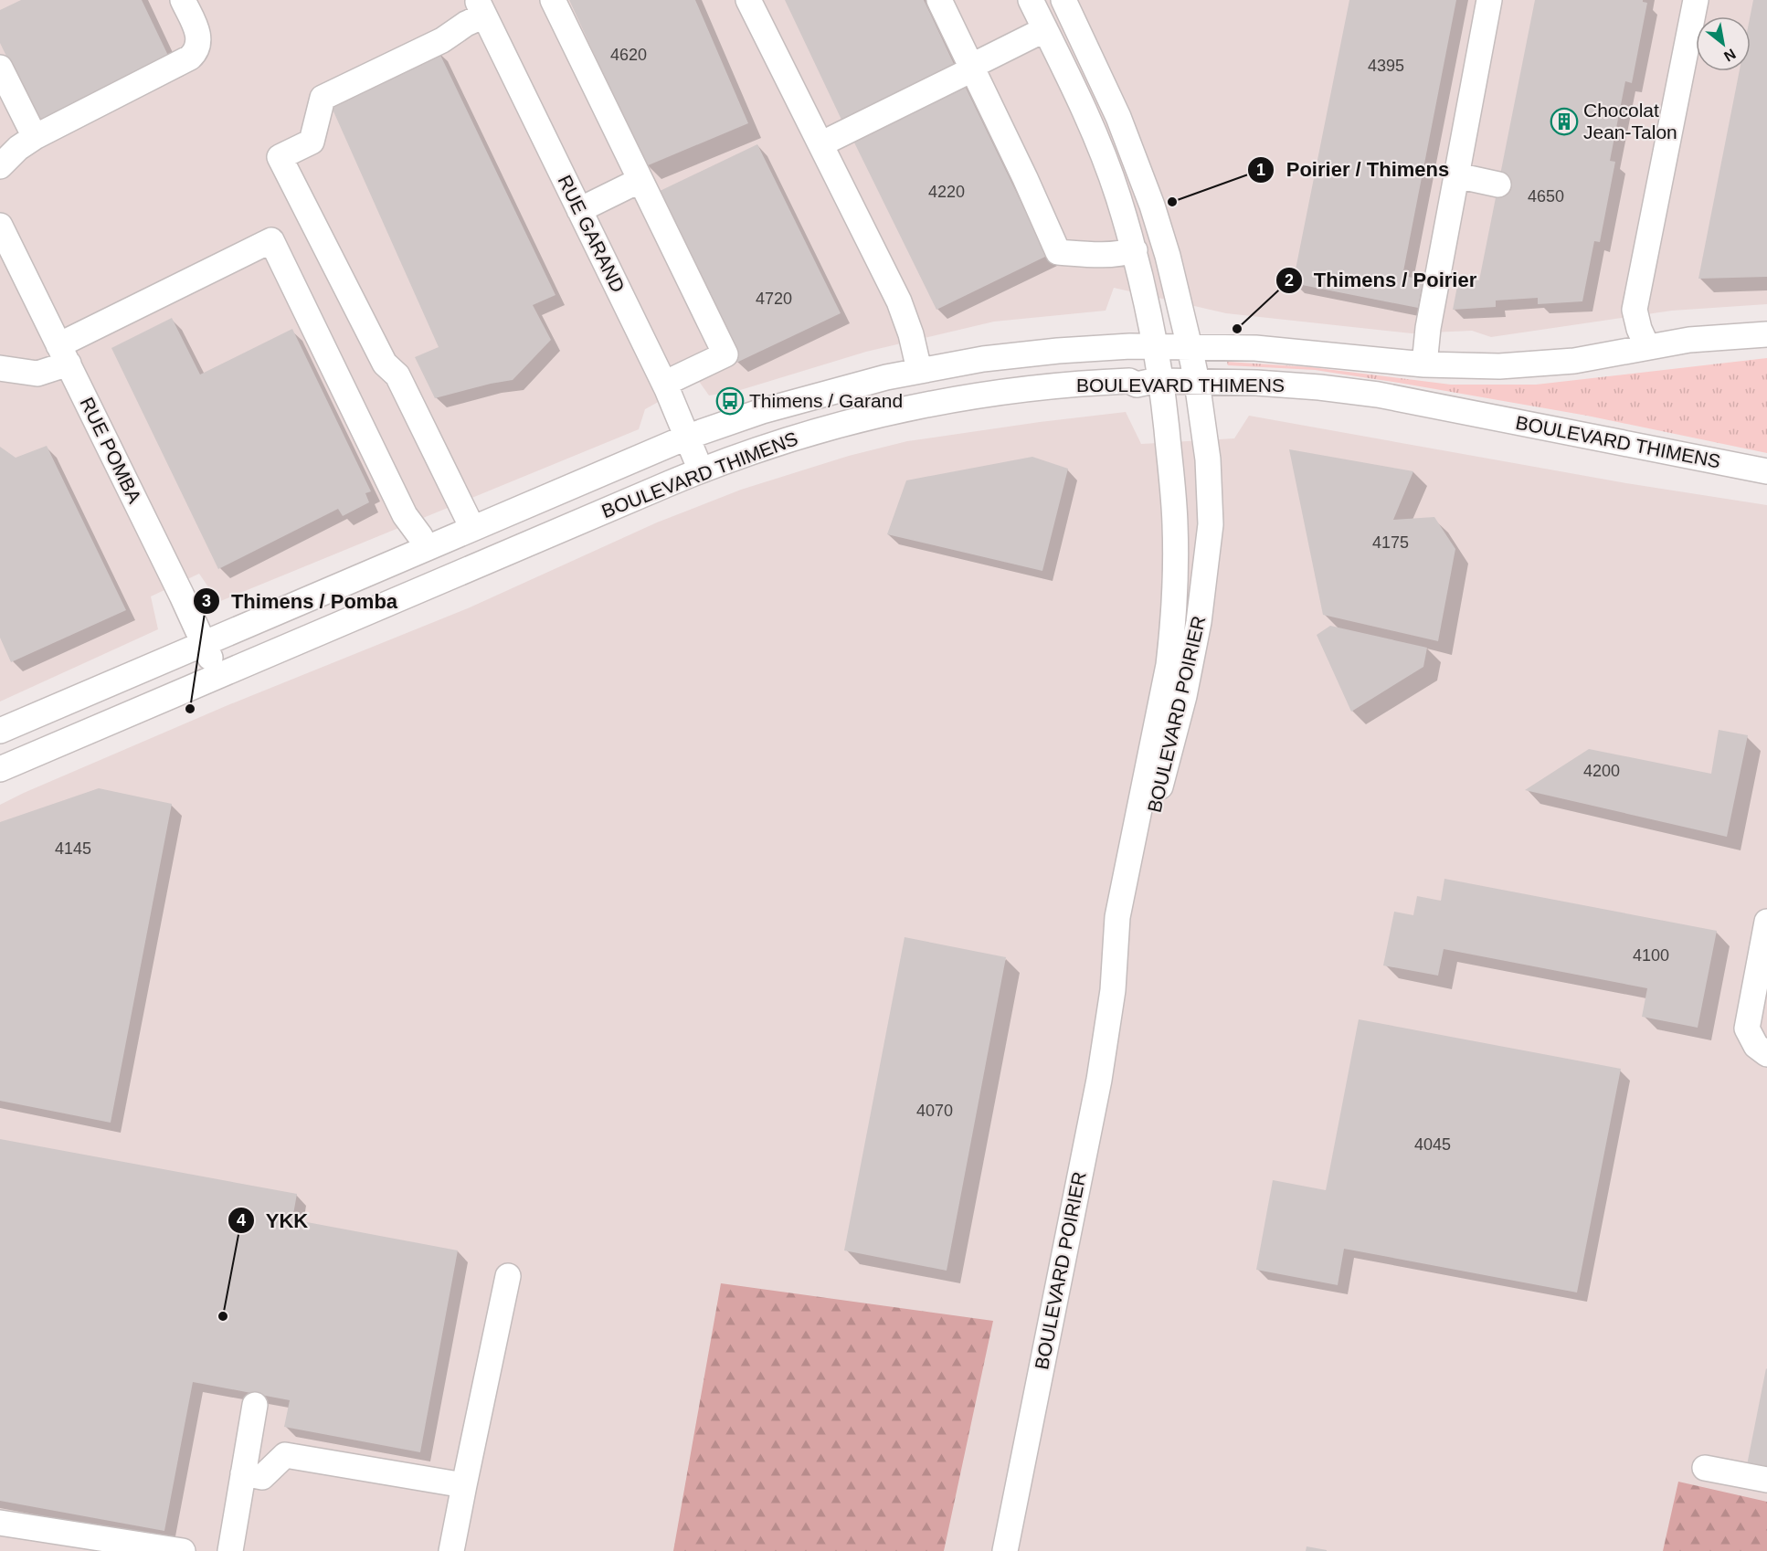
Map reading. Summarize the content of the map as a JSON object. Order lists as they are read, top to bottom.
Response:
{
  "streets": {
    "street": [
      "RUE GARAND",
      "BOULEVARD THIMENS",
      "RUE POMBA",
      "BOULEVARD POIRIER"
    ]
  },
  "crossings": [
    ["RUE GARAND", "BOULEVARD THIMENS"],
    ["BOULEVARD THIMENS", "RUE POMBA"],
    ["BOULEVARD THIMENS", "BOULEVARD POIRIER"]
  ],
  "places": {
    "building": ["Chocolat Jean-Talon"],
    "other": [
      "Poirier / Thimens",
      "Thimens / Poirier",
      "Thimens / Pomba",
      "YKK"
    ],
    "bus stop": ["Thimens / Garand"]
  },
  "house_numbers": [
    "4620",
    "4395",
    "4220",
    "4650",
    "4720",
    "4175",
    "4200",
    "4145",
    "4100",
    "4070",
    "4045"
  ],
  "north": "bottom right"
}
